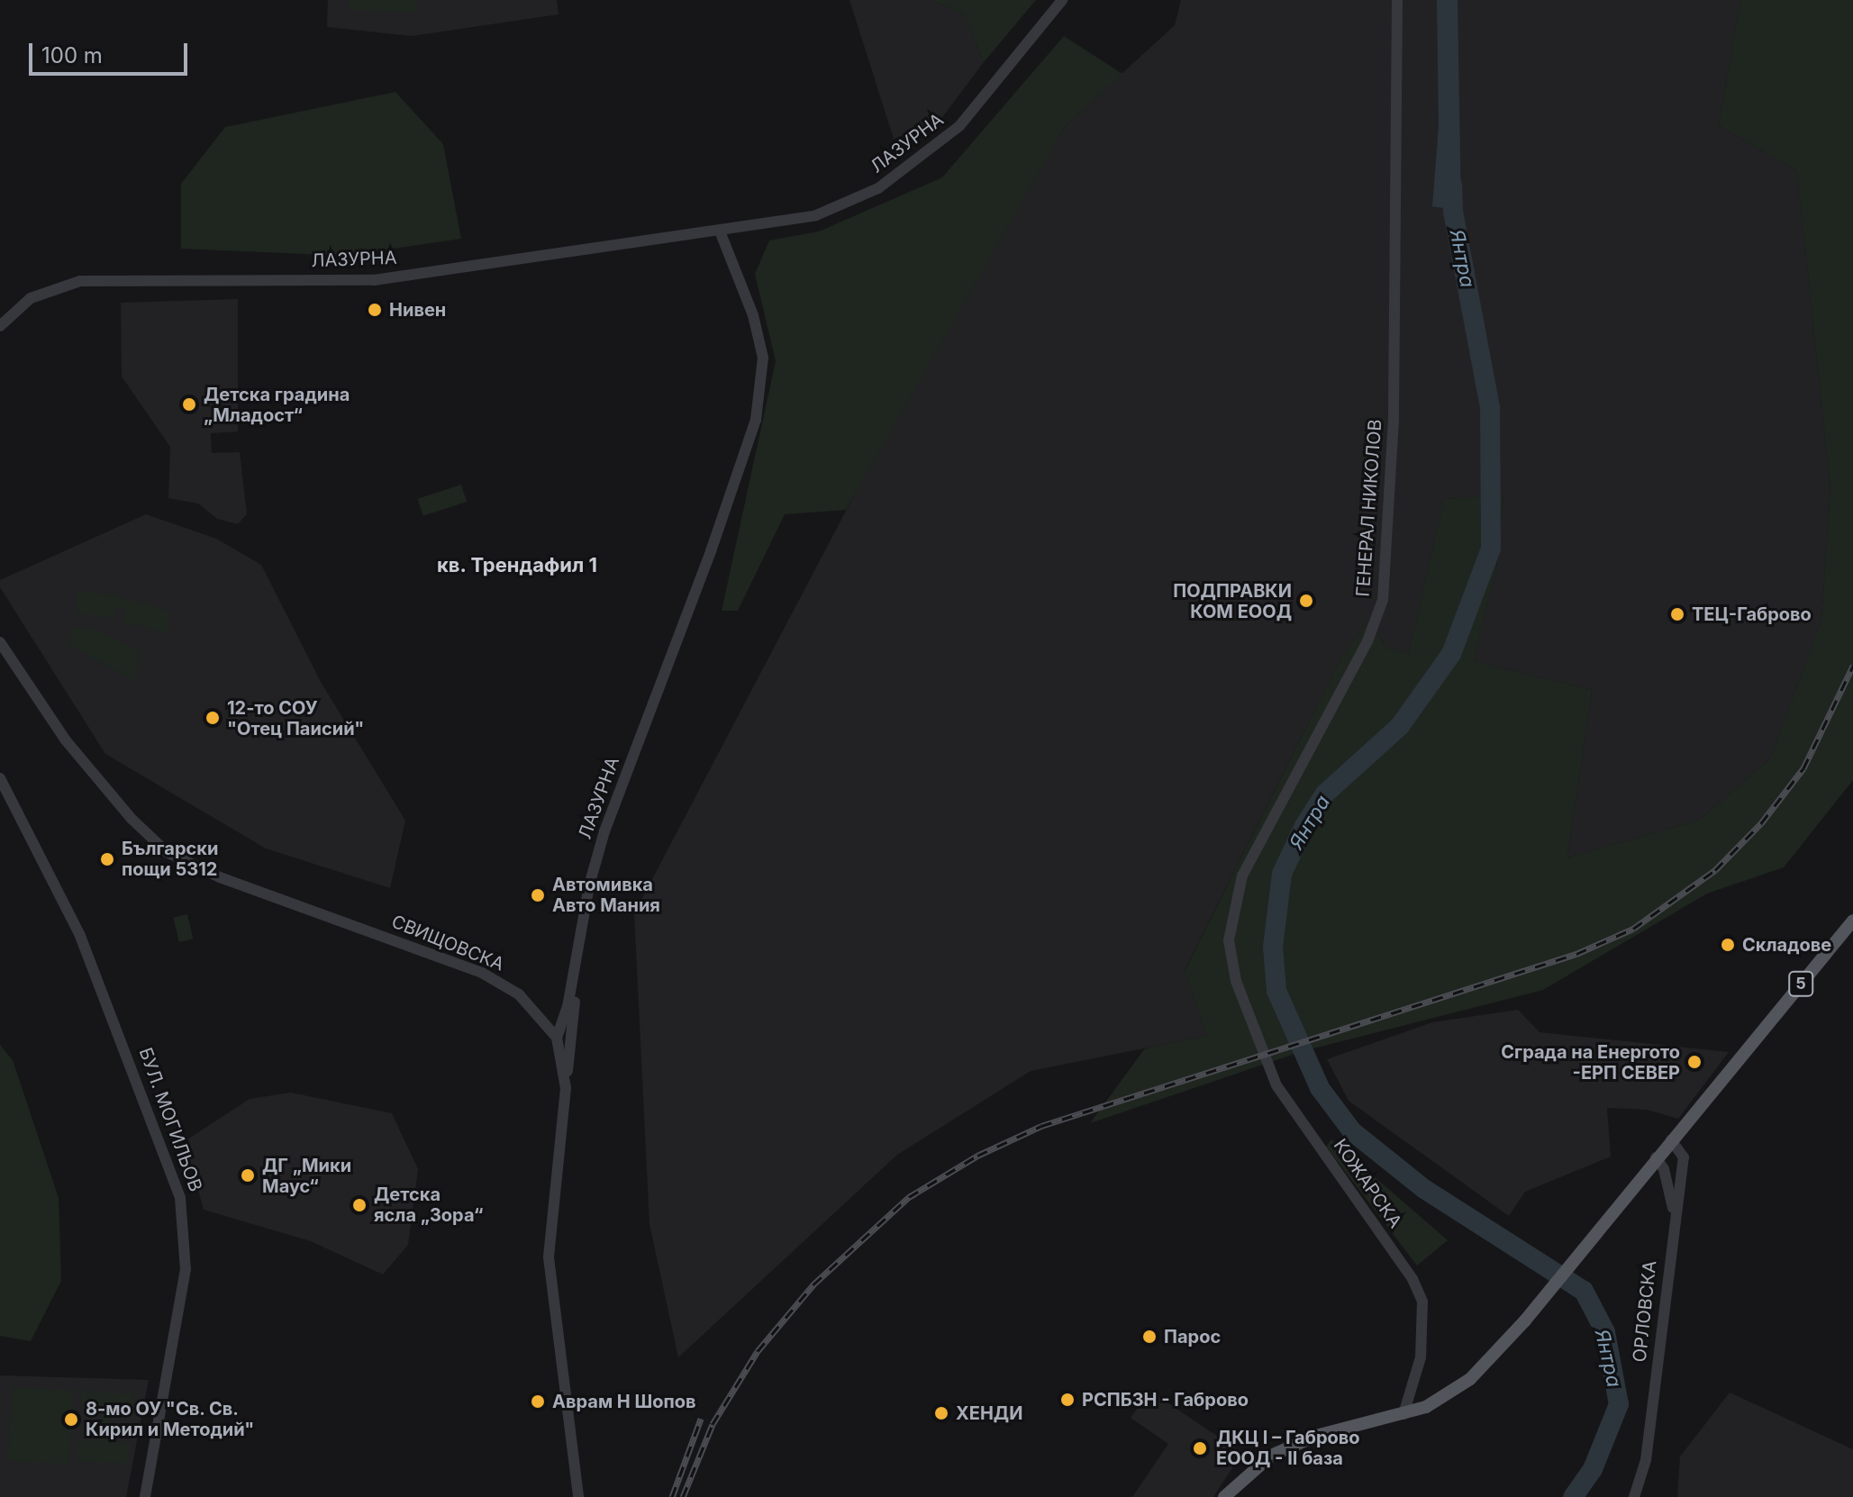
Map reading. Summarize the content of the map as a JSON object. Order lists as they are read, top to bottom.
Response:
{
  "streets": {
    "main road": ["5"],
    "street": [
      "ЛАЗУРНА",
      "ГЕНЕРАЛ НИКОЛОВ",
      "СВИЩОВСКА",
      "БУЛ. МОГИЛЬОВ",
      "КОЖАРСКА",
      "ОРЛОВСКА"
    ]
  },
  "crossings": [
    ["ГЕНЕРАЛ НИКОЛОВ", "КОЖАРСКА"],
    ["5", "КОЖАРСКА"],
    ["5", "ОРЛОВСКА"]
  ],
  "districts": ["кв. Трендафил 1"],
  "water": ["Янтра"],
  "places": [
    "Нивен",
    "Детска градина „Младост“",
    "ПОДПРАВКИ КОМ ЕООД",
    "ТЕЦ-Габрово",
    "12-то СОУ \"Отец Паисий\"",
    "Български пощи 5312",
    "Автомивка Авто Мания",
    "Складове",
    "Сграда на Енергото -ЕРП СЕВЕР",
    "ДГ „Мики Маус“",
    "Детска ясла „Зора“",
    "Парос",
    "РСПБЗН - Габрово",
    "Аврам Н Шопов",
    "ХЕНДИ",
    "8-мо ОУ \"Св. Св. Кирил и Методий\"",
    "ДКЦ І – Габрово ЕООД - II база"
  ],
  "scale_bar": "100 m"
}
